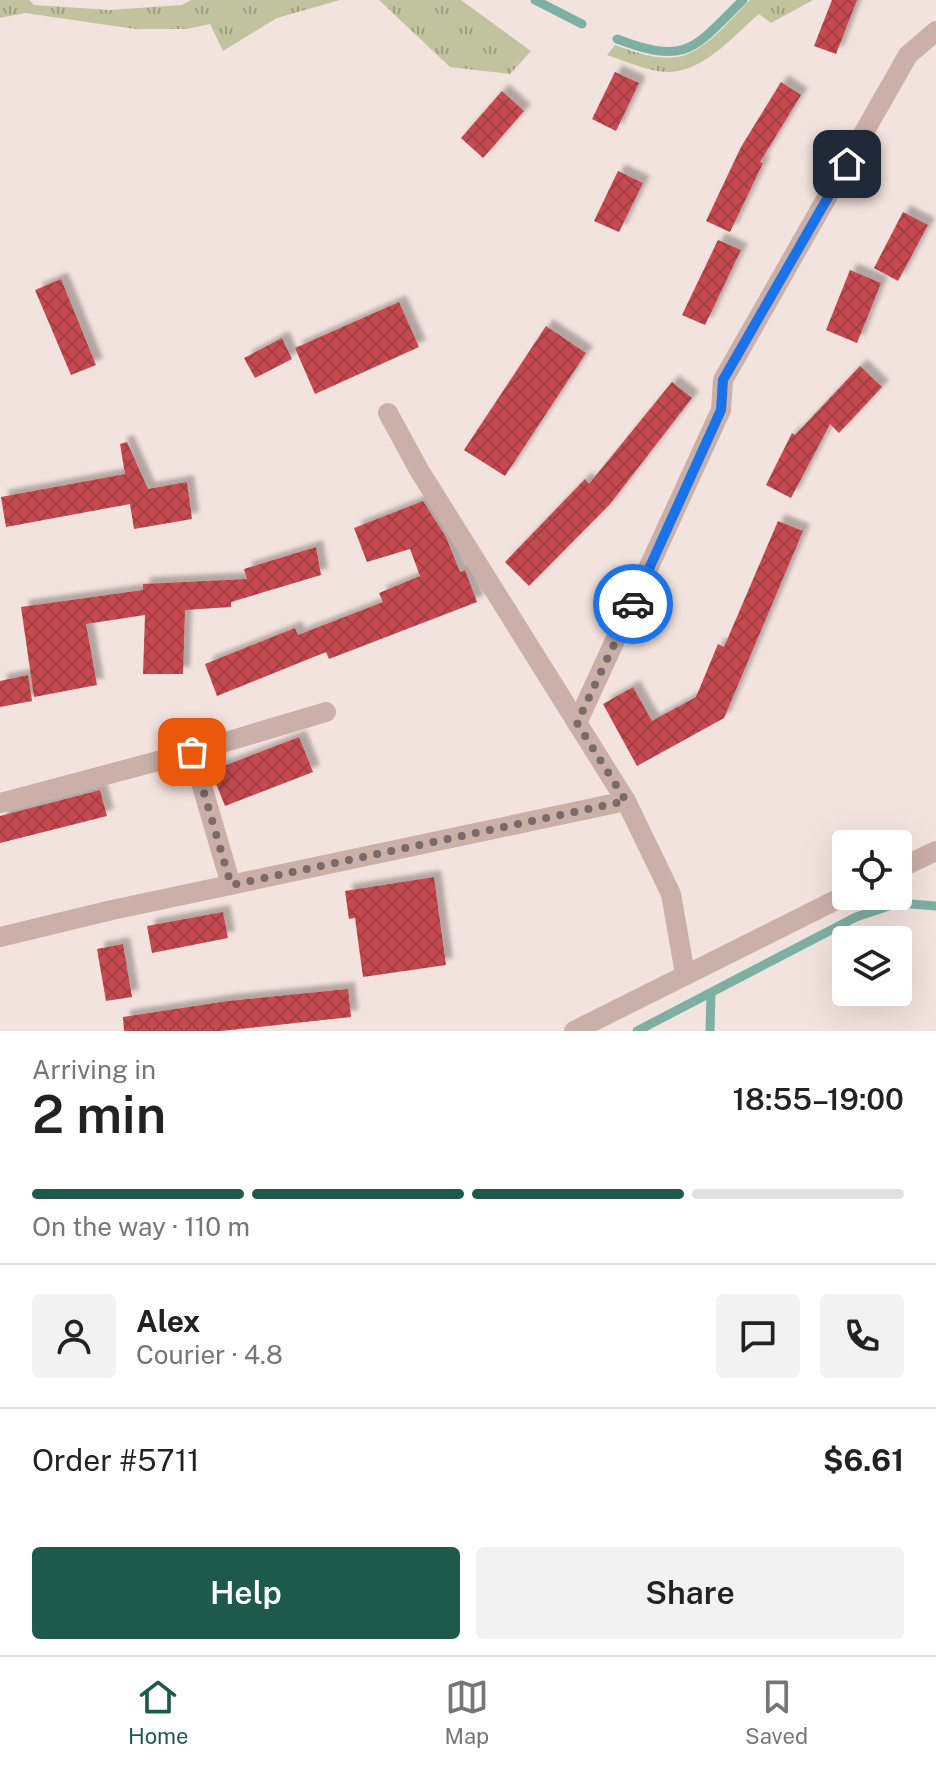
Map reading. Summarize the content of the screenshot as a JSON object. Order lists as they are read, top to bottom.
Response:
{
  "page": {
    "heading": ["2 min", "Arriving in", "18:55–19:00"],
    "panel": [
      "Alex",
      "Courier · 4.8",
      "Order #5711",
      "$6.61"
    ],
    "bar": "On the way · 110 m",
    "buttons": ["Help", "Share"],
    "tabs": ["Home", "Map", "Saved"]
  }
}
